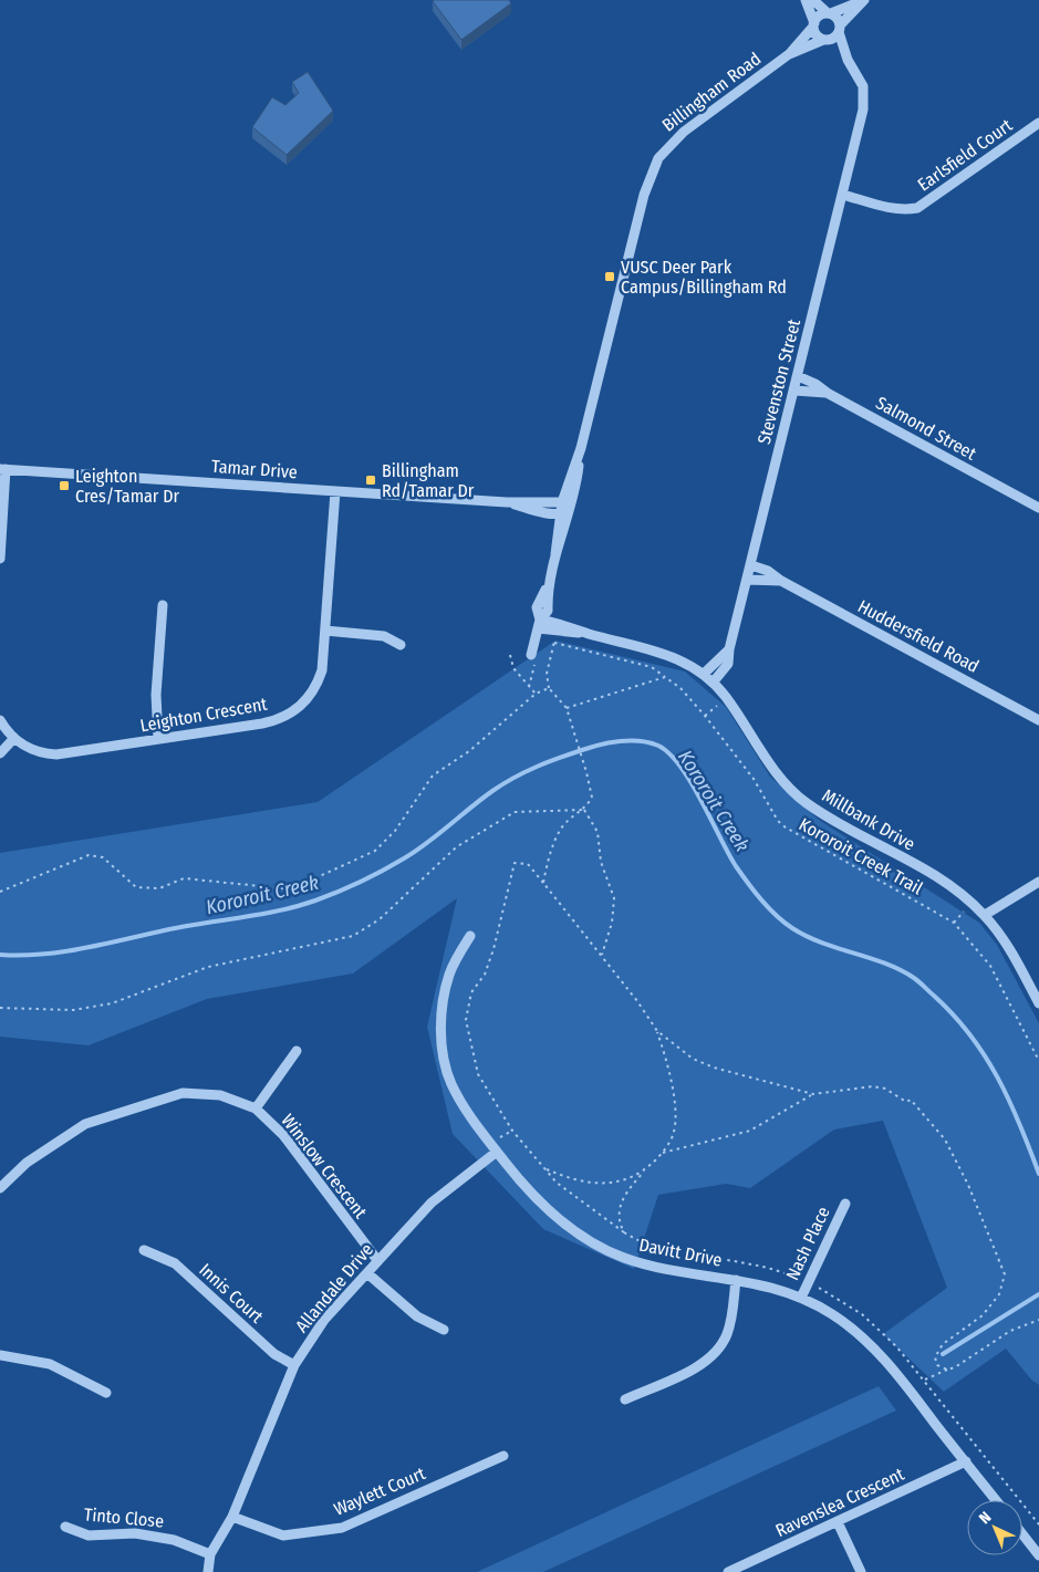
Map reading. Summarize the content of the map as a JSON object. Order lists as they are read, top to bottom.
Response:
{
  "streets": {
    "street": [
      "Billingham Road",
      "Earlsfield Court",
      "Stevenston Street",
      "Salmond Street",
      "Tamar Drive",
      "Huddersfield Road",
      "Leighton Crescent",
      "Millbank Drive",
      "Winslow Crescent",
      "Nash Place",
      "Davitt Drive",
      "Allandale Drive",
      "Innis Court",
      "Waylett Court",
      "Ravenslea Crescent",
      "Tinto Close"
    ],
    "path": ["Kororoit Creek Trail"]
  },
  "crossings": [
    ["Billingham Road", "Stevenston Street"],
    ["Billingham Road", "Tamar Drive"],
    ["Billingham Road", "Millbank Drive"],
    ["Earlsfield Court", "Stevenston Street"],
    ["Stevenston Street", "Salmond Street"],
    ["Stevenston Street", "Huddersfield Road"],
    ["Stevenston Street", "Millbank Drive"],
    ["Tamar Drive", "Leighton Crescent"],
    ["Winslow Crescent", "Allandale Drive"],
    ["Nash Place", "Davitt Drive"],
    ["Davitt Drive", "Allandale Drive"],
    ["Davitt Drive", "Ravenslea Crescent"],
    ["Allandale Drive", "Innis Court"],
    ["Allandale Drive", "Waylett Court"],
    ["Allandale Drive", "Tinto Close"]
  ],
  "water": ["Kororoit Creek"],
  "places": {
    "transit": ["VUSC Deer Park Campus/Billingham Rd", "Billingham Rd/Tamar Dr", "Leighton Cres/Tamar Dr"]
  },
  "north": "top left"
}
